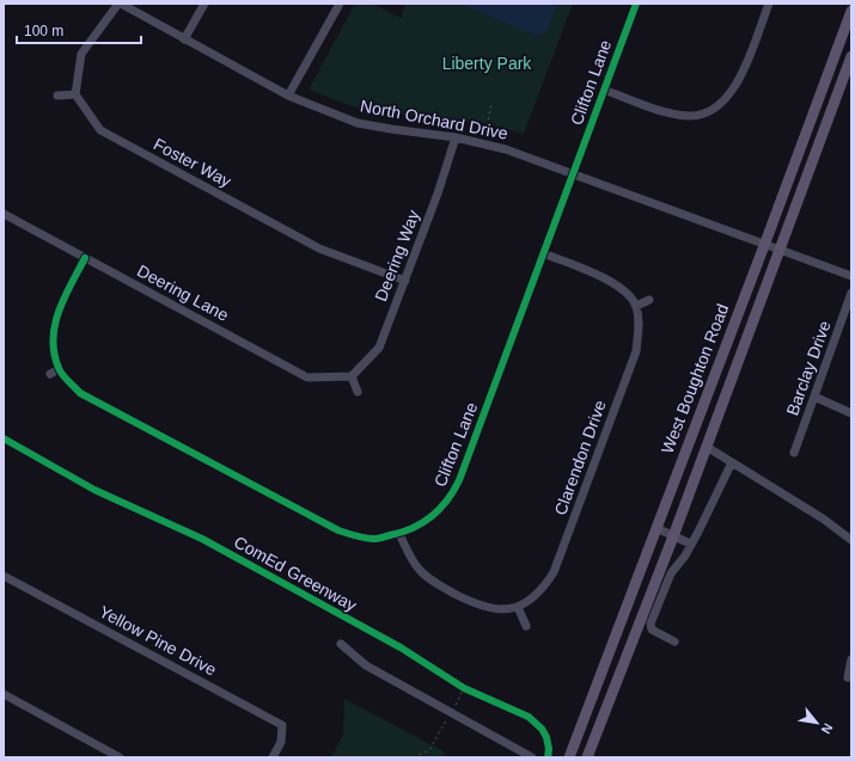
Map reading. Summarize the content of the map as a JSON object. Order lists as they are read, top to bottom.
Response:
{
  "streets": {
    "main road": ["West Boughton Road"],
    "street": [
      "Clifton Lane",
      "North Orchard Drive",
      "Foster Way",
      "Deering Way",
      "Deering Lane",
      "Barclay Drive",
      "Clarendon Drive",
      "Yellow Pine Drive"
    ],
    "cycle path": ["ComEd Greenway"]
  },
  "crossings": [
    ["Clifton Lane", "North Orchard Drive"],
    ["Clifton Lane", "Deering Lane"],
    ["North Orchard Drive", "Deering Way"],
    ["North Orchard Drive", "West Boughton Road"],
    ["Foster Way", "Deering Way"],
    ["Deering Way", "Deering Lane"]
  ],
  "parks": ["Liberty Park"],
  "scale_bar": "100 m",
  "north": "bottom right"
}
